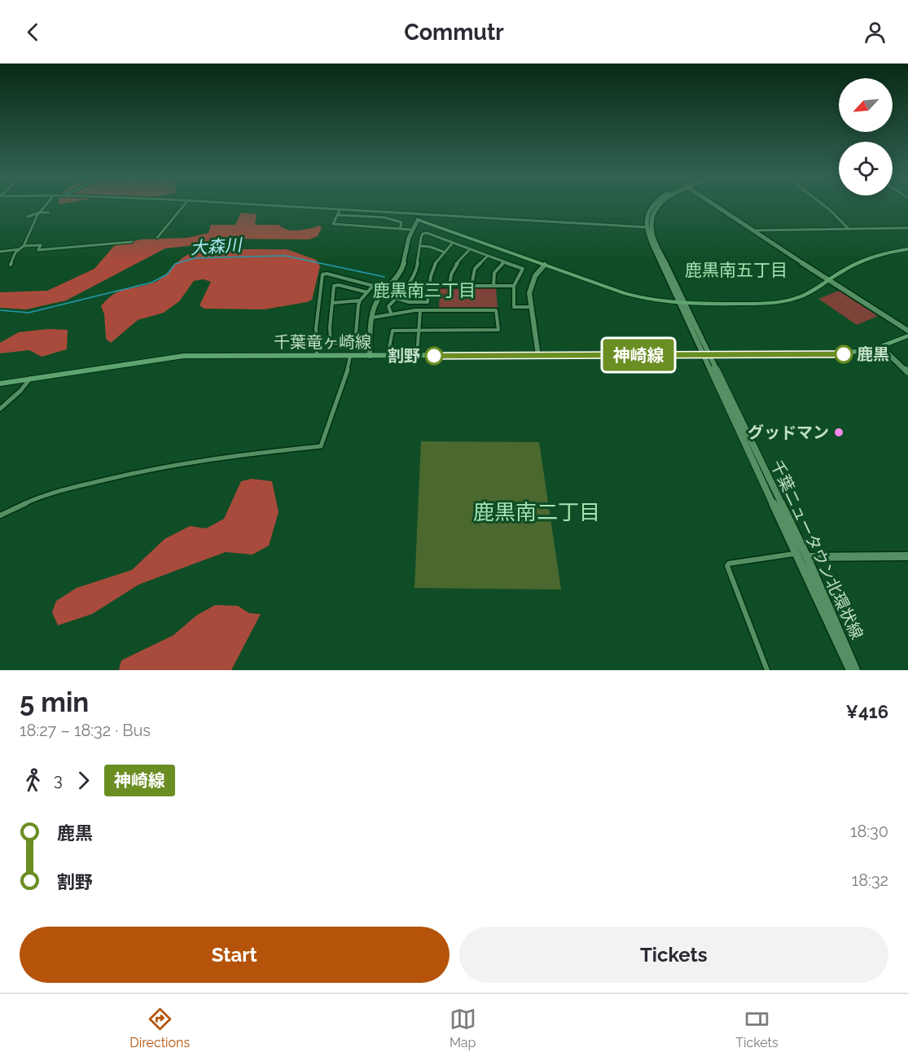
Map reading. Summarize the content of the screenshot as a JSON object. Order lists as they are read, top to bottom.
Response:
{
  "streets": {
    "main road": ["千葉竜ヶ崎線", "千葉ニュータウン北環状線"]
  },
  "crossings": [
    ["千葉竜ヶ崎線", "千葉ニュータウン北環状線"]
  ],
  "districts": ["鹿黒南五丁目", "鹿黒南三丁目", "鹿黒南二丁目"],
  "water": ["大森川"],
  "places": ["鹿黒", "割野", "グッドマン"],
  "lines": ["bus line 神崎線"],
  "north": "bottom left",
  "page": {
    "header": "Commutr",
    "on_map": "神崎線",
    "heading": ["5 min", "18:27 – 18:32 · Bus", "¥416"],
    "legs": ["3", "神崎線"],
    "list": [
      {
        "name": "鹿黒",
        "value": "18:30"
      },
      {
        "name": "割野",
        "value": "18:32"
      }
    ],
    "buttons": ["Start", "Tickets"],
    "tabs": ["Directions", "Map", "Tickets"]
  }
}
